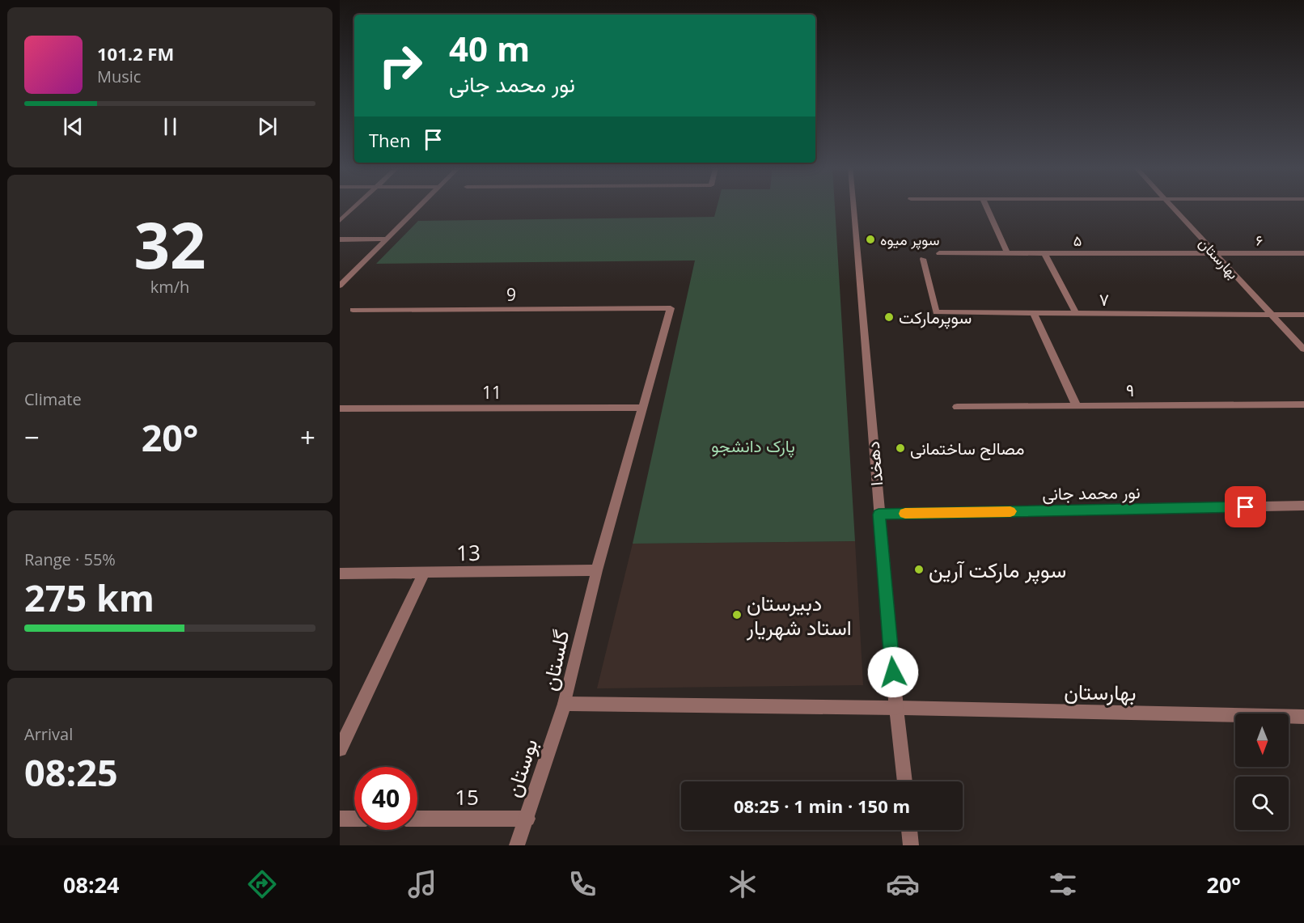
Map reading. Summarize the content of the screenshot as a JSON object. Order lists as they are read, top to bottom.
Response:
{
  "streets": {
    "street": [
      "۵",
      "۶",
      "بهارستان",
      "9",
      "۷",
      "۹",
      "11",
      "دهخدا",
      "نور محمد جانی",
      "13",
      "گلستان",
      "بوستان",
      "15"
    ]
  },
  "crossings": [
    ["۵", "۶"],
    ["۵", "بهارستان"],
    ["۶", "بهارستان"],
    ["بهارستان", "۷"],
    ["بهارستان", "دهخدا"],
    ["بهارستان", "گلستان"],
    ["9", "گلستان"],
    ["11", "گلستان"],
    ["دهخدا", "نور محمد جانی"],
    ["دهخدا", "گلستان"],
    ["13", "گلستان"],
    ["گلستان", "بوستان"],
    ["بوستان", "15"]
  ],
  "parks": ["پارک دانشجو"],
  "places": [
    "سوپر میوه",
    "سوپرمارکت",
    "مصالح ساختمانی",
    "سوپر مارکت آرین",
    "دبیرستان استاد شهریار"
  ],
  "north": "bottom",
  "page": {
    "turn": ["40 m", "نور محمد جانی"],
    "song": ["101.2 FM", "Music"],
    "then": "Then",
    "tile": [
      ["32", "km/h"],
      "Climate",
      ["Range · 55%", "275 km"],
      ["Arrival", "08:25"]
    ],
    "heat": ["−", "20°", "+"],
    "limit": "40",
    "trip": "08:25 · 1 min · 150 m",
    "tabs": ["08:24", "20°"]
  }
}
